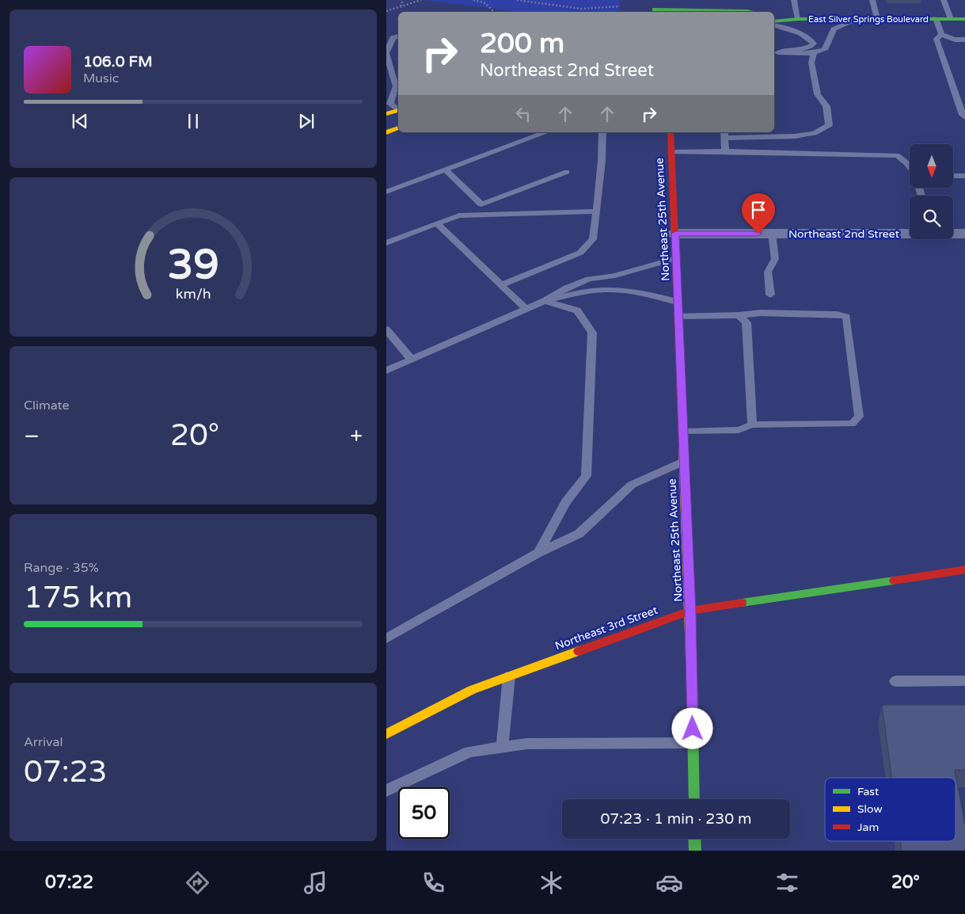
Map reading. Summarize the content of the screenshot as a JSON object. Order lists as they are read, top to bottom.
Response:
{
  "streets": {
    "main road": ["East Silver Springs Boulevard", "Northeast 25th Avenue", "Northeast 3rd Street"],
    "street": ["Northeast 2nd Street"]
  },
  "crossings": [
    ["Northeast 25th Avenue", "Northeast 2nd Street"],
    ["Northeast 25th Avenue", "Northeast 3rd Street"]
  ],
  "legend": ["Fast", "Slow", "Jam"],
  "north": "bottom",
  "page": {
    "turn": ["200 m", "Northeast 2nd Street"],
    "song": ["106.0 FM", "Music"],
    "tile": [
      "Climate",
      ["Range · 35%", "175 km"],
      ["Arrival", "07:23"]
    ],
    "heat": ["−", "20°", "+"],
    "limit": "50",
    "trip": "07:23 · 1 min · 230 m",
    "tabs": ["07:22", "20°"],
    "gauge": ["39", "km/h"]
  }
}
